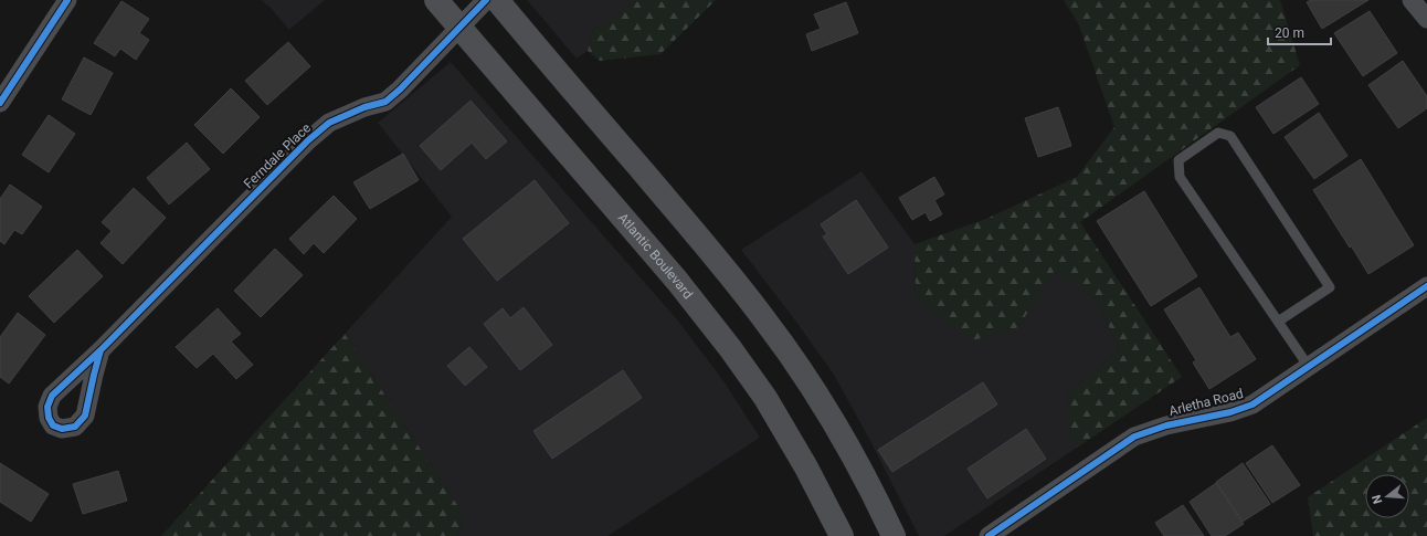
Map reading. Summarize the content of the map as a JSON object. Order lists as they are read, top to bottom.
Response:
{
  "streets": {
    "main road": ["Atlantic Boulevard"],
    "street": ["Ferndale Place", "Arletha Road"]
  },
  "crossings": [
    ["Ferndale Place", "Atlantic Boulevard"]
  ],
  "scale_bar": "20 m",
  "north": "left"
}
